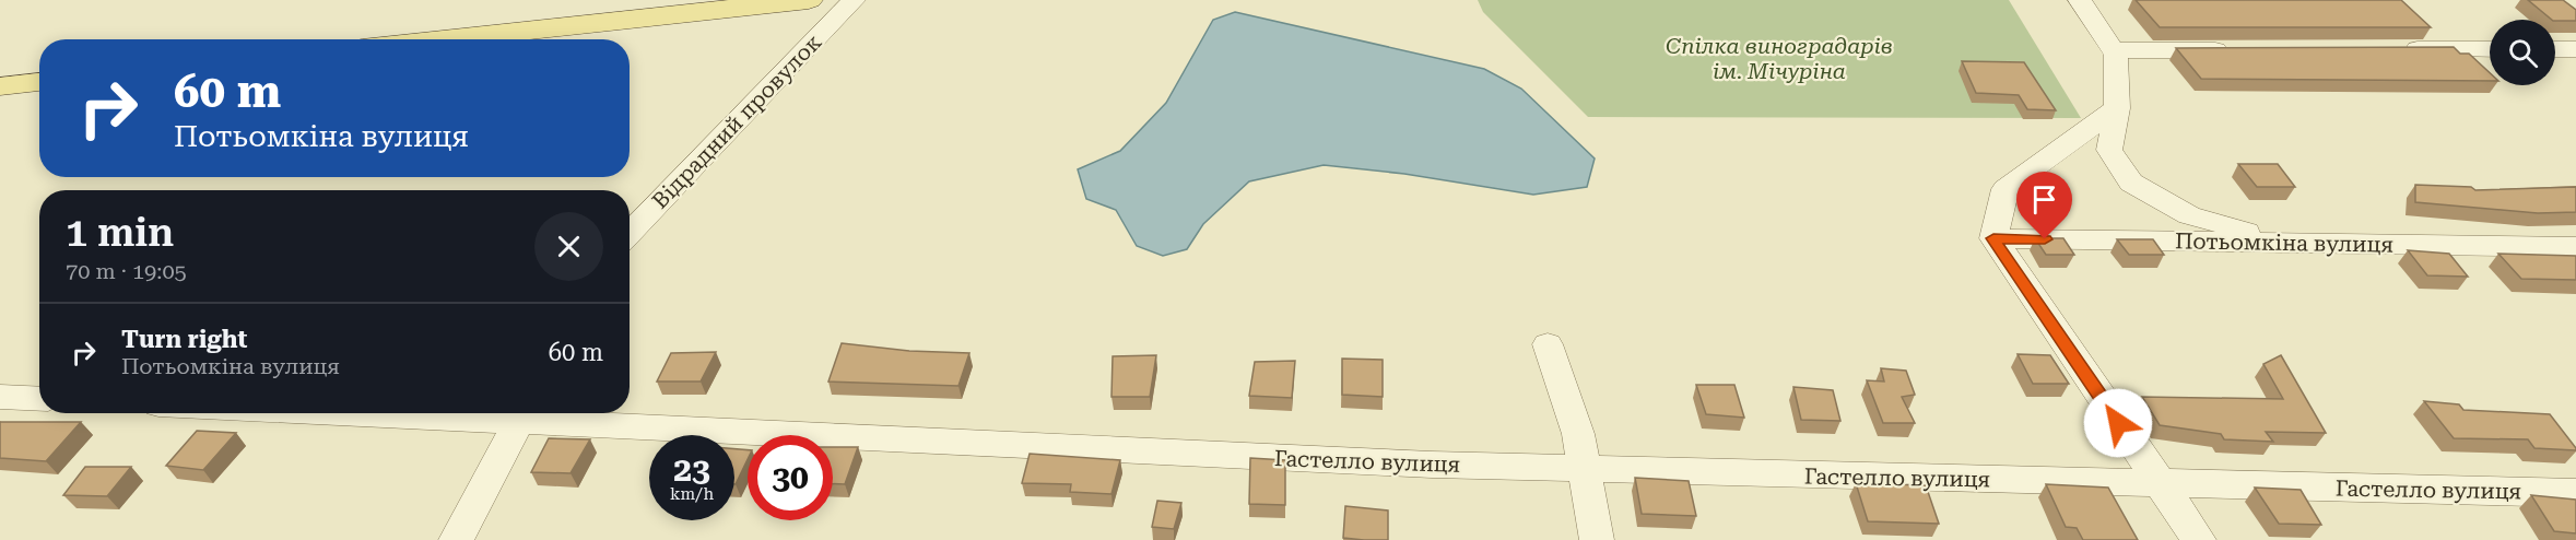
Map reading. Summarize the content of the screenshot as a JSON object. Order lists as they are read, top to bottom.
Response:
{
  "streets": {
    "street": ["Відрадний провулок", "Потьомкіна вулиця", "Гастелло вулиця"]
  },
  "parks": ["Спілка виноградарів ім. Мічуріна"],
  "page": {
    "turn": ["60 m", "Потьомкіна вулиця"],
    "heading": ["1 min", "70 m · 19:05"],
    "list": [
      {
        "name": "Turn right",
        "note": "Потьомкіна вулиця",
        "value": "60 m"
      }
    ],
    "speed": "23 km/h",
    "limit": "30"
  }
}
